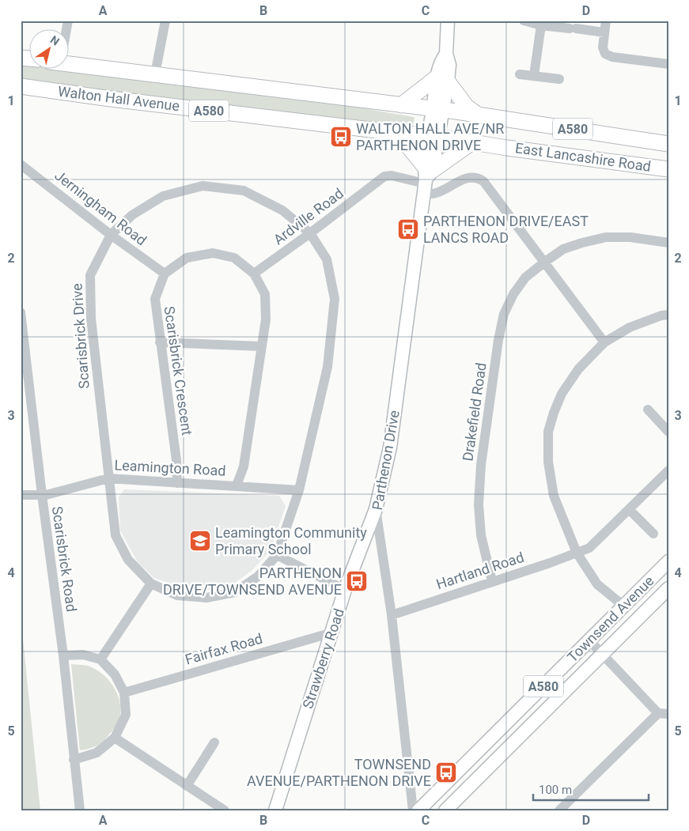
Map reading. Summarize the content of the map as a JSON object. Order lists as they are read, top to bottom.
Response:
{
  "streets": {
    "highway": ["Walton Hall Avenue", "A580", "East Lancashire Road"],
    "main road": ["Parthenon Drive", "Townsend Avenue", "Strawberry Road"],
    "street": [
      "Jerningham Road",
      "Ardville Road",
      "Scarisbrick Drive",
      "Scarisbrick Crescent",
      "Drakefield Road",
      "Leamington Road",
      "Scarisbrick Road",
      "Hartland Road",
      "Fairfax Road"
    ]
  },
  "crossings": [
    ["Walton Hall Avenue", "East Lancashire Road"],
    ["Walton Hall Avenue", "Parthenon Drive"],
    ["East Lancashire Road", "Parthenon Drive"],
    ["Jerningham Road", "Ardville Road"],
    ["Jerningham Road", "Scarisbrick Drive"],
    ["Jerningham Road", "Scarisbrick Crescent"],
    ["Ardville Road", "Scarisbrick Drive"],
    ["Ardville Road", "Scarisbrick Crescent"],
    ["Ardville Road", "Parthenon Drive"],
    ["Scarisbrick Drive", "Leamington Road"],
    ["Scarisbrick Crescent", "Leamington Road"],
    ["Drakefield Road", "Hartland Road"],
    ["Parthenon Drive", "Hartland Road"],
    ["Parthenon Drive", "Strawberry Road"],
    ["Leamington Road", "Scarisbrick Road"],
    ["Fairfax Road", "Strawberry Road"]
  ],
  "places": {
    "bus stop": [
      "WALTON HALL AVE/NR PARTHENON DRIVE",
      "PARTHENON DRIVE/EAST LANCS ROAD",
      "PARTHENON DRIVE/TOWNSEND AVENUE",
      "TOWNSEND AVENUE/PARTHENON DRIVE"
    ],
    "school or university": ["Leamington Community Primary School"]
  },
  "scale_bar": "100 m",
  "north": "top right",
  "grid": {
    "columns": [
      "A",
      "B",
      "C",
      "D"
    ],
    "rows": [
      "1",
      "2",
      "3",
      "4",
      "5"
    ]
  }
}
